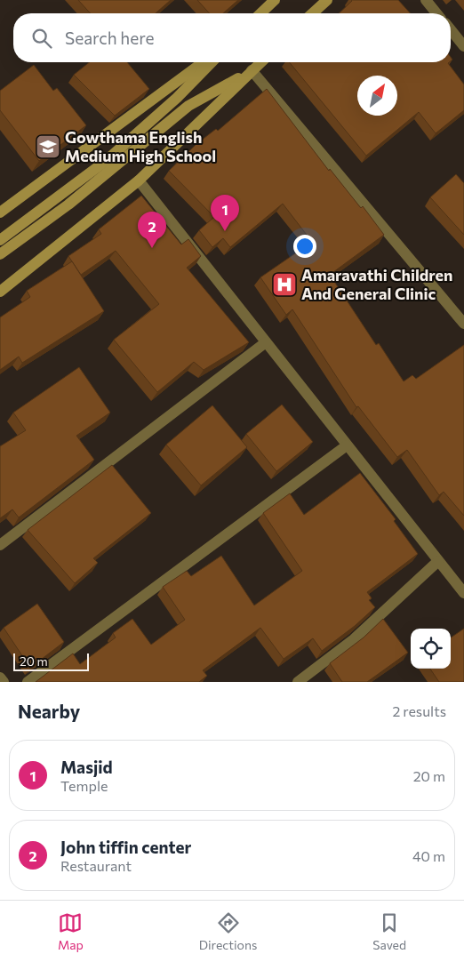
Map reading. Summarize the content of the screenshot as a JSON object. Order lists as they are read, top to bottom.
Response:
{
  "places": {
    "school or university": ["Gowthama English Medium High School"],
    "hospital": ["Amaravathi Children And General Clinic"]
  },
  "scale_bar": "20 m",
  "north": "top right",
  "page": {
    "search": "Search here",
    "pins": ["1", "2"],
    "scale": "20 m",
    "heading": ["Nearby", "2 results"],
    "list": [
      {
        "mark": "1",
        "name": "Masjid",
        "note": "Temple",
        "value": "20 m"
      },
      {
        "mark": "2",
        "name": "John tiffin center",
        "note": "Restaurant",
        "value": "40 m"
      }
    ],
    "nav": ["Map", "Directions", "Saved"]
  }
}
